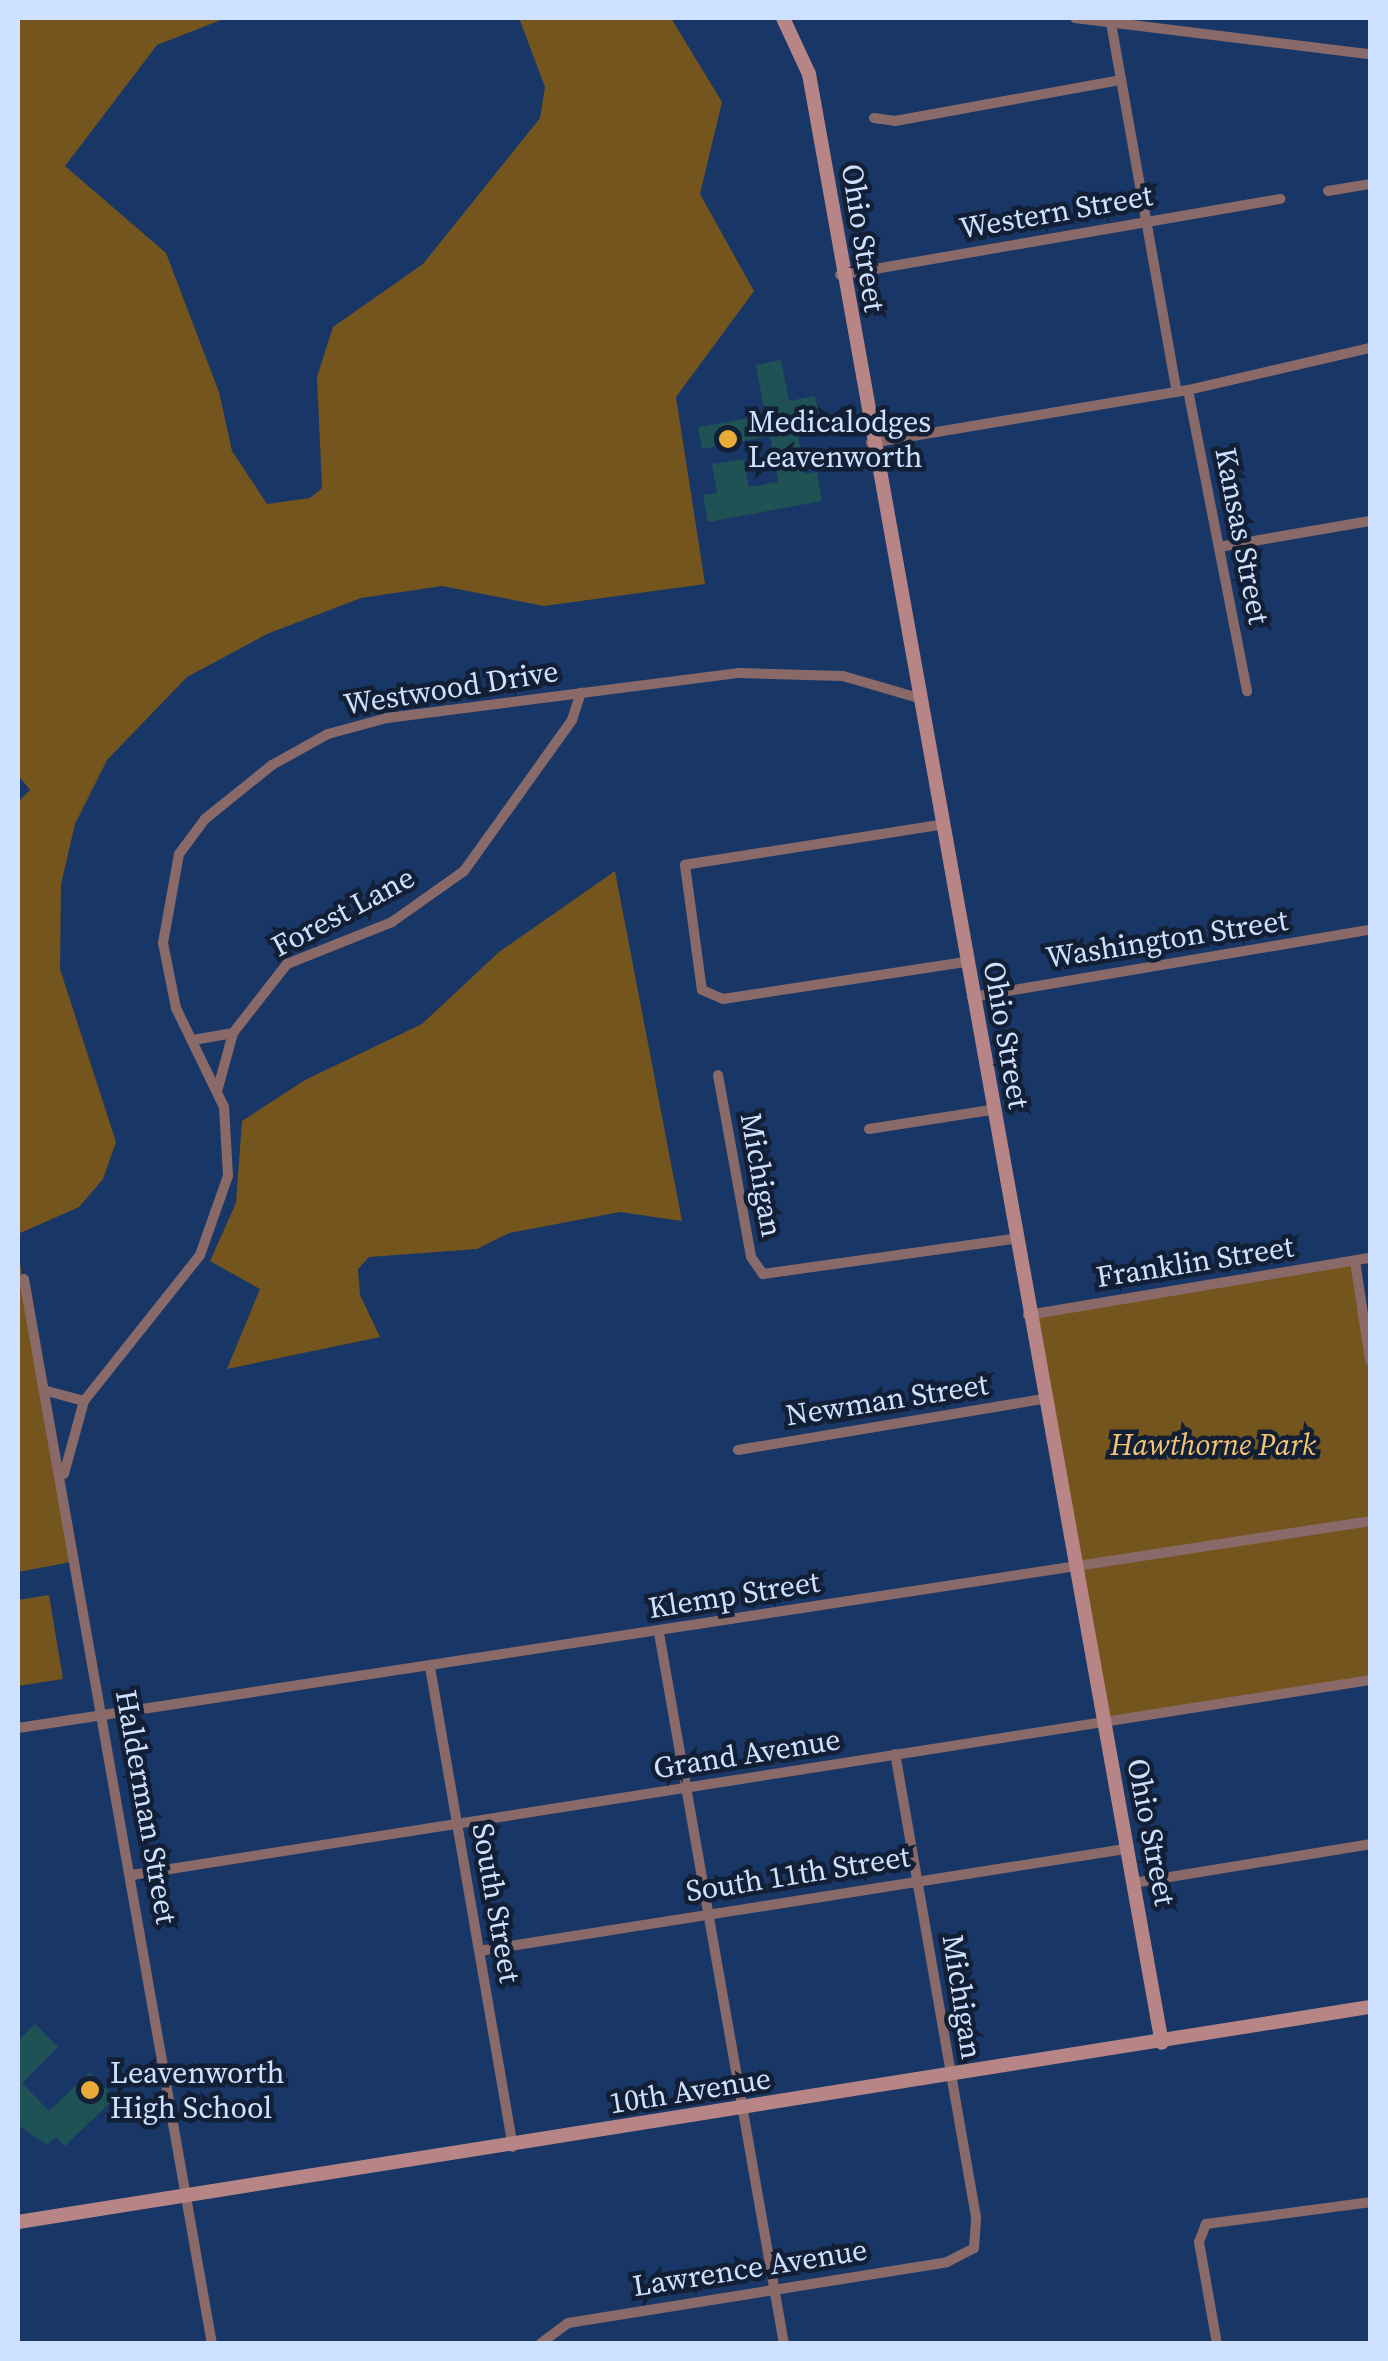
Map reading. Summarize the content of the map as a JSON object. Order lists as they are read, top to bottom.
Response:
{
  "streets": {
    "street": [
      "Western Street",
      "Ohio Street",
      "Kansas Street",
      "Westwood Drive",
      "Forest Lane",
      "Washington Street",
      "Michigan",
      "Franklin Street",
      "Newman Street",
      "Klemp Street",
      "Grand Avenue",
      "Halderman Street",
      "South 11th Street",
      "South Street",
      "10th Avenue",
      "Lawrence Avenue"
    ]
  },
  "crossings": [
    ["Western Street", "Ohio Street"],
    ["Western Street", "Kansas Street"],
    ["Ohio Street", "Westwood Drive"],
    ["Ohio Street", "Washington Street"],
    ["Ohio Street", "Michigan"],
    ["Ohio Street", "Franklin Street"],
    ["Ohio Street", "Newman Street"],
    ["Ohio Street", "Klemp Street"],
    ["Ohio Street", "Grand Avenue"],
    ["Ohio Street", "South 11th Street"],
    ["Ohio Street", "10th Avenue"],
    ["Westwood Drive", "Forest Lane"],
    ["Westwood Drive", "Halderman Street"],
    ["Michigan", "Grand Avenue"],
    ["Michigan", "South 11th Street"],
    ["Michigan", "10th Avenue"],
    ["Michigan", "Lawrence Avenue"],
    ["Klemp Street", "Halderman Street"],
    ["Klemp Street", "South Street"],
    ["Grand Avenue", "Halderman Street"],
    ["Grand Avenue", "South Street"],
    ["Halderman Street", "10th Avenue"],
    ["South 11th Street", "South Street"],
    ["South Street", "10th Avenue"]
  ],
  "parks": ["Hawthorne Park"],
  "places": ["Medicalodges Leavenworth", "Leavenworth High School"]
}
